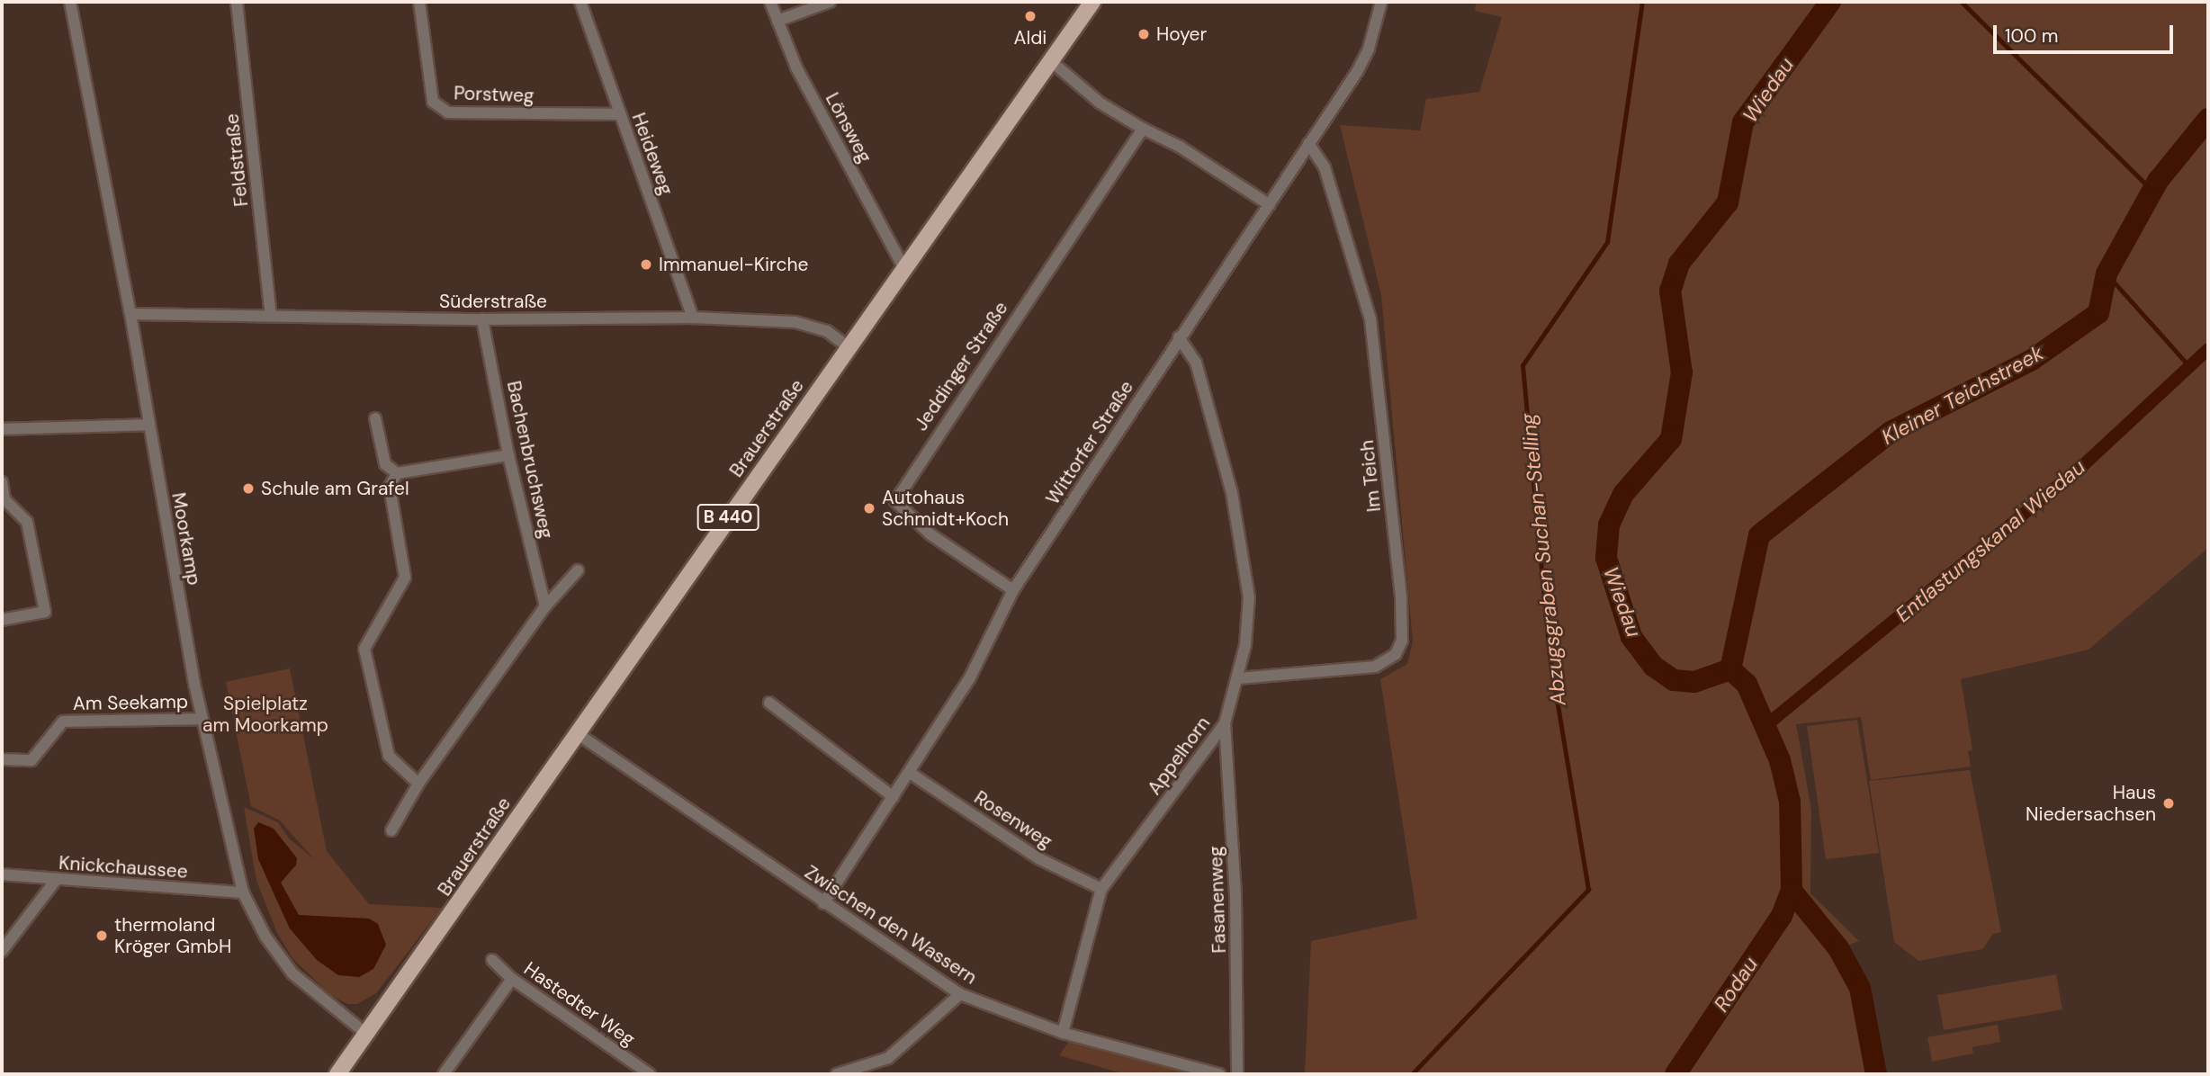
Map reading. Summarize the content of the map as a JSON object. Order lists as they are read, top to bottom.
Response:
{
  "streets": {
    "main road": ["Brauerstraße", "B 440"],
    "street": [
      "Porstweg",
      "Lönsweg",
      "Heideweg",
      "Feldstraße",
      "Süderstraße",
      "Jeddinger Straße",
      "Wittorfer Straße",
      "Bachenbruchsweg",
      "Im Teich",
      "Moorkamp",
      "Am Seekamp",
      "Appelhorn",
      "Rosenweg",
      "Knickchaussee",
      "Fasanenweg",
      "Zwischen den Wassern",
      "Hastedter Weg"
    ]
  },
  "crossings": [
    ["Porstweg", "Heideweg"],
    ["Lönsweg", "Brauerstraße"],
    ["Heideweg", "Süderstraße"],
    ["Feldstraße", "Süderstraße"],
    ["Süderstraße", "Brauerstraße"],
    ["Süderstraße", "Bachenbruchsweg"],
    ["Süderstraße", "Moorkamp"],
    ["Jeddinger Straße", "Wittorfer Straße"],
    ["Brauerstraße", "B 440"],
    ["Brauerstraße", "Moorkamp"],
    ["Brauerstraße", "Zwischen den Wassern"],
    ["Wittorfer Straße", "Im Teich"],
    ["Wittorfer Straße", "Appelhorn"],
    ["Wittorfer Straße", "Rosenweg"],
    ["Wittorfer Straße", "Zwischen den Wassern"],
    ["Im Teich", "Appelhorn"],
    ["B 440", "Moorkamp"],
    ["Moorkamp", "Am Seekamp"],
    ["Moorkamp", "Knickchaussee"],
    ["Appelhorn", "Rosenweg"],
    ["Appelhorn", "Fasanenweg"],
    ["Appelhorn", "Zwischen den Wassern"]
  ],
  "water": [
    "Wiedau",
    "Kleiner Teichstreek",
    "Entlastungskanal Wiedau",
    "Abzugsgraben Suchan-Stelling",
    "Rodau"
  ],
  "parks": ["Spielplatz am Moorkamp"],
  "places": [
    "Aldi",
    "Hoyer",
    "Immanuel-Kirche",
    "Schule am Grafel",
    "Autohaus Schmidt+Koch",
    "Haus Niedersachsen",
    "thermoland Kröger GmbH"
  ],
  "scale_bar": "100 m"
}
